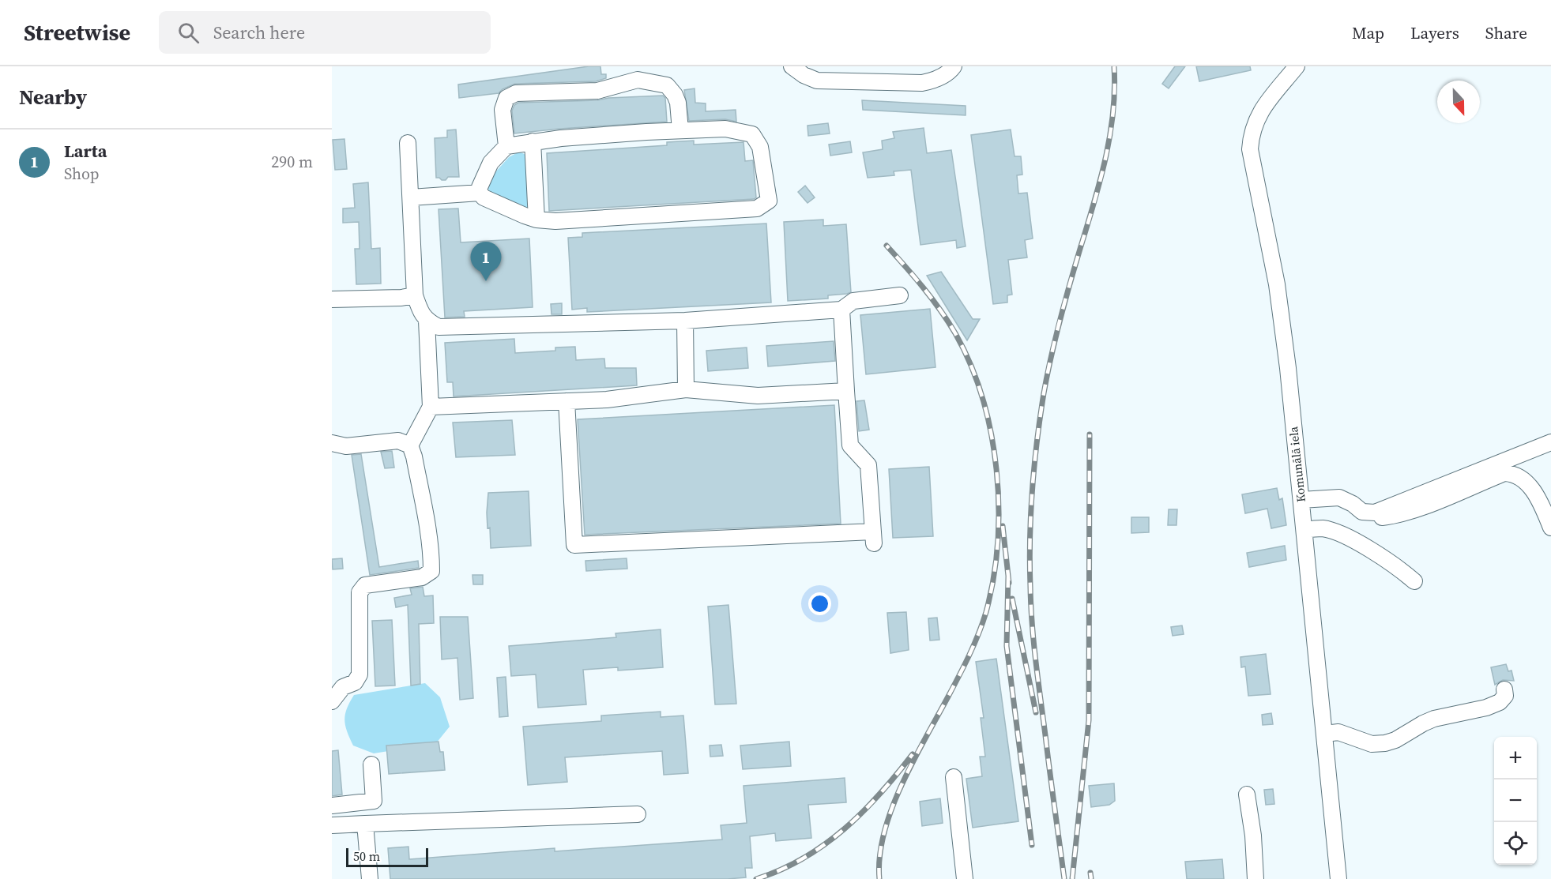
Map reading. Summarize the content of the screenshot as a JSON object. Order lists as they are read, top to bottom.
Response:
{
  "streets": {
    "street": ["Komunālā iela"]
  },
  "scale_bar": "50 m",
  "north": "bottom",
  "page": {
    "header": "Streetwise",
    "search": "Search here",
    "nav": ["Map", "Layers", "Share"],
    "heading": "Nearby",
    "list": [
      {
        "mark": "1",
        "name": "Larta",
        "note": "Shop",
        "value": "290 m"
      }
    ],
    "pins": "1",
    "map_buttons": ["+", "−"],
    "scale": "50 m"
  }
}
